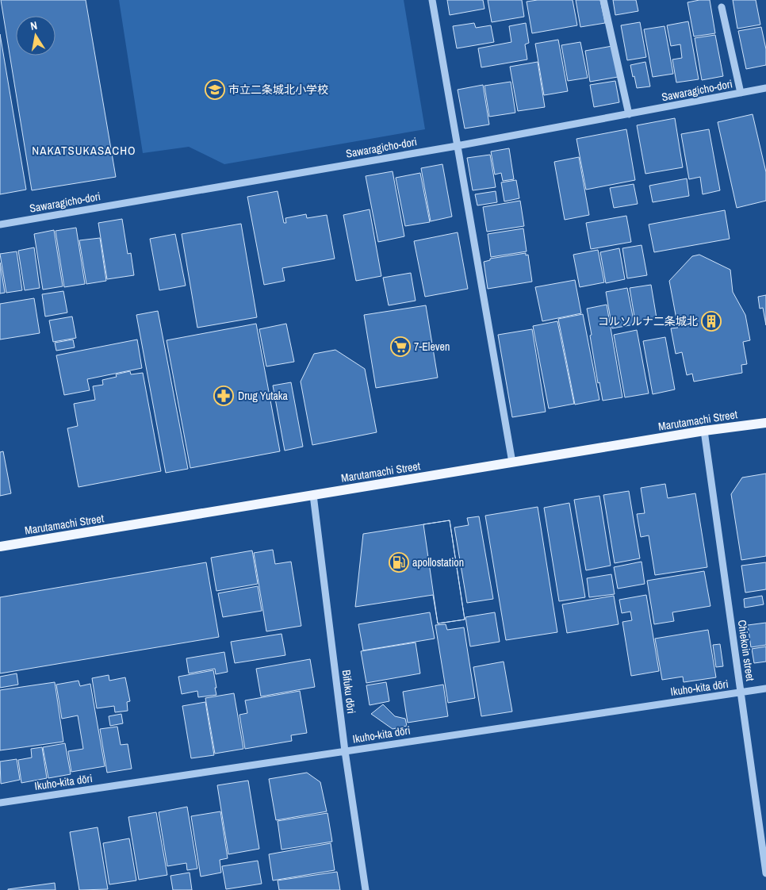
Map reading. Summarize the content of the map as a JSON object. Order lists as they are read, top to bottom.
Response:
{
  "streets": {
    "main road": ["Marutamachi Street"],
    "street": [
      "Sawaragicho-dori",
      "Chiekoin street",
      "Ikuho-kita dōri",
      "Bifuku dōri"
    ]
  },
  "crossings": [
    ["Marutamachi Street", "Chiekoin street"],
    ["Marutamachi Street", "Bifuku dōri"],
    ["Chiekoin street", "Ikuho-kita dōri"],
    ["Ikuho-kita dōri", "Bifuku dōri"]
  ],
  "districts": ["NAKATSUKASACHO"],
  "places": {
    "school or university": ["市立二条城北小学校"],
    "building": ["コルソルナ二条城北"],
    "supermarket": ["7-Eleven"],
    "pharmacy": ["Drug Yutaka"],
    "fuel station": ["apollostation"]
  },
  "north": "top"
}
